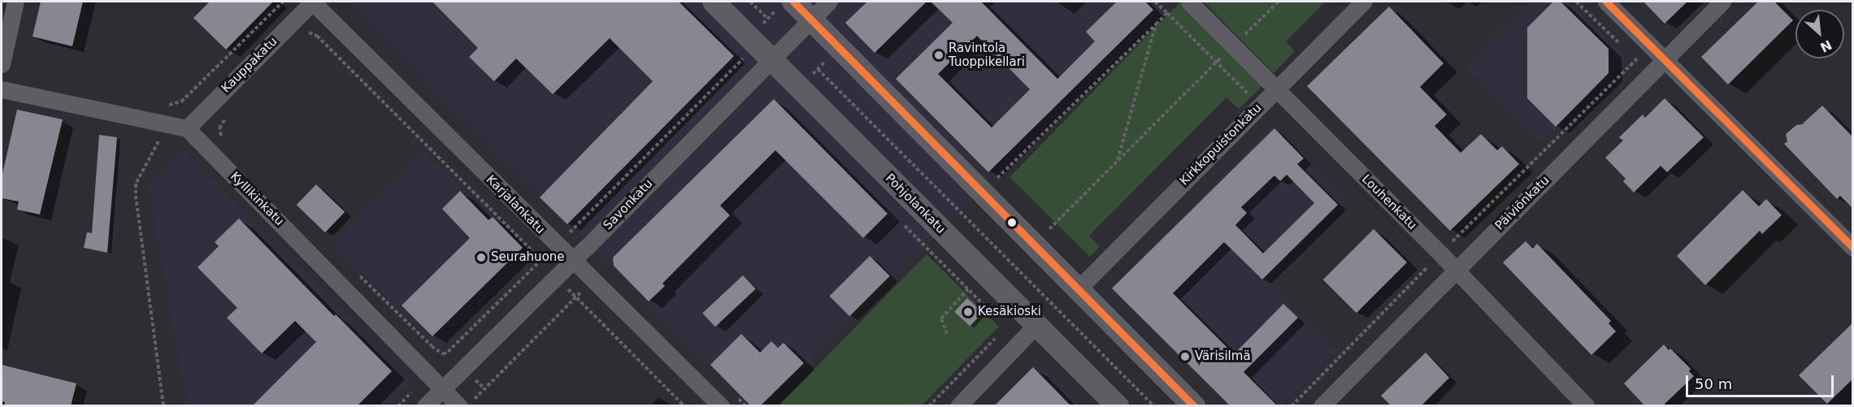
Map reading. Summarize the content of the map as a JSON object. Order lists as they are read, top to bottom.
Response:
{
  "streets": {
    "main road": ["Pohjolankatu"],
    "street": [
      "Kauppakatu",
      "Kirkkopuistonkatu",
      "Kyllikinkatu",
      "Louhenkatu",
      "Päiviönkatu",
      "Karjalankatu",
      "Savonkatu"
    ]
  },
  "crossings": [
    ["Kauppakatu", "Kyllikinkatu"],
    ["Kauppakatu", "Karjalankatu"],
    ["Kirkkopuistonkatu", "Louhenkatu"],
    ["Kyllikinkatu", "Savonkatu"],
    ["Louhenkatu", "Päiviönkatu"],
    ["Pohjolankatu", "Savonkatu"],
    ["Karjalankatu", "Savonkatu"]
  ],
  "places": [
    "Ravintola Tuoppikellari",
    "Seurahuone",
    "Kesäkioski",
    "Värisilmä"
  ],
  "scale_bar": "50 m",
  "north": "bottom right"
}
